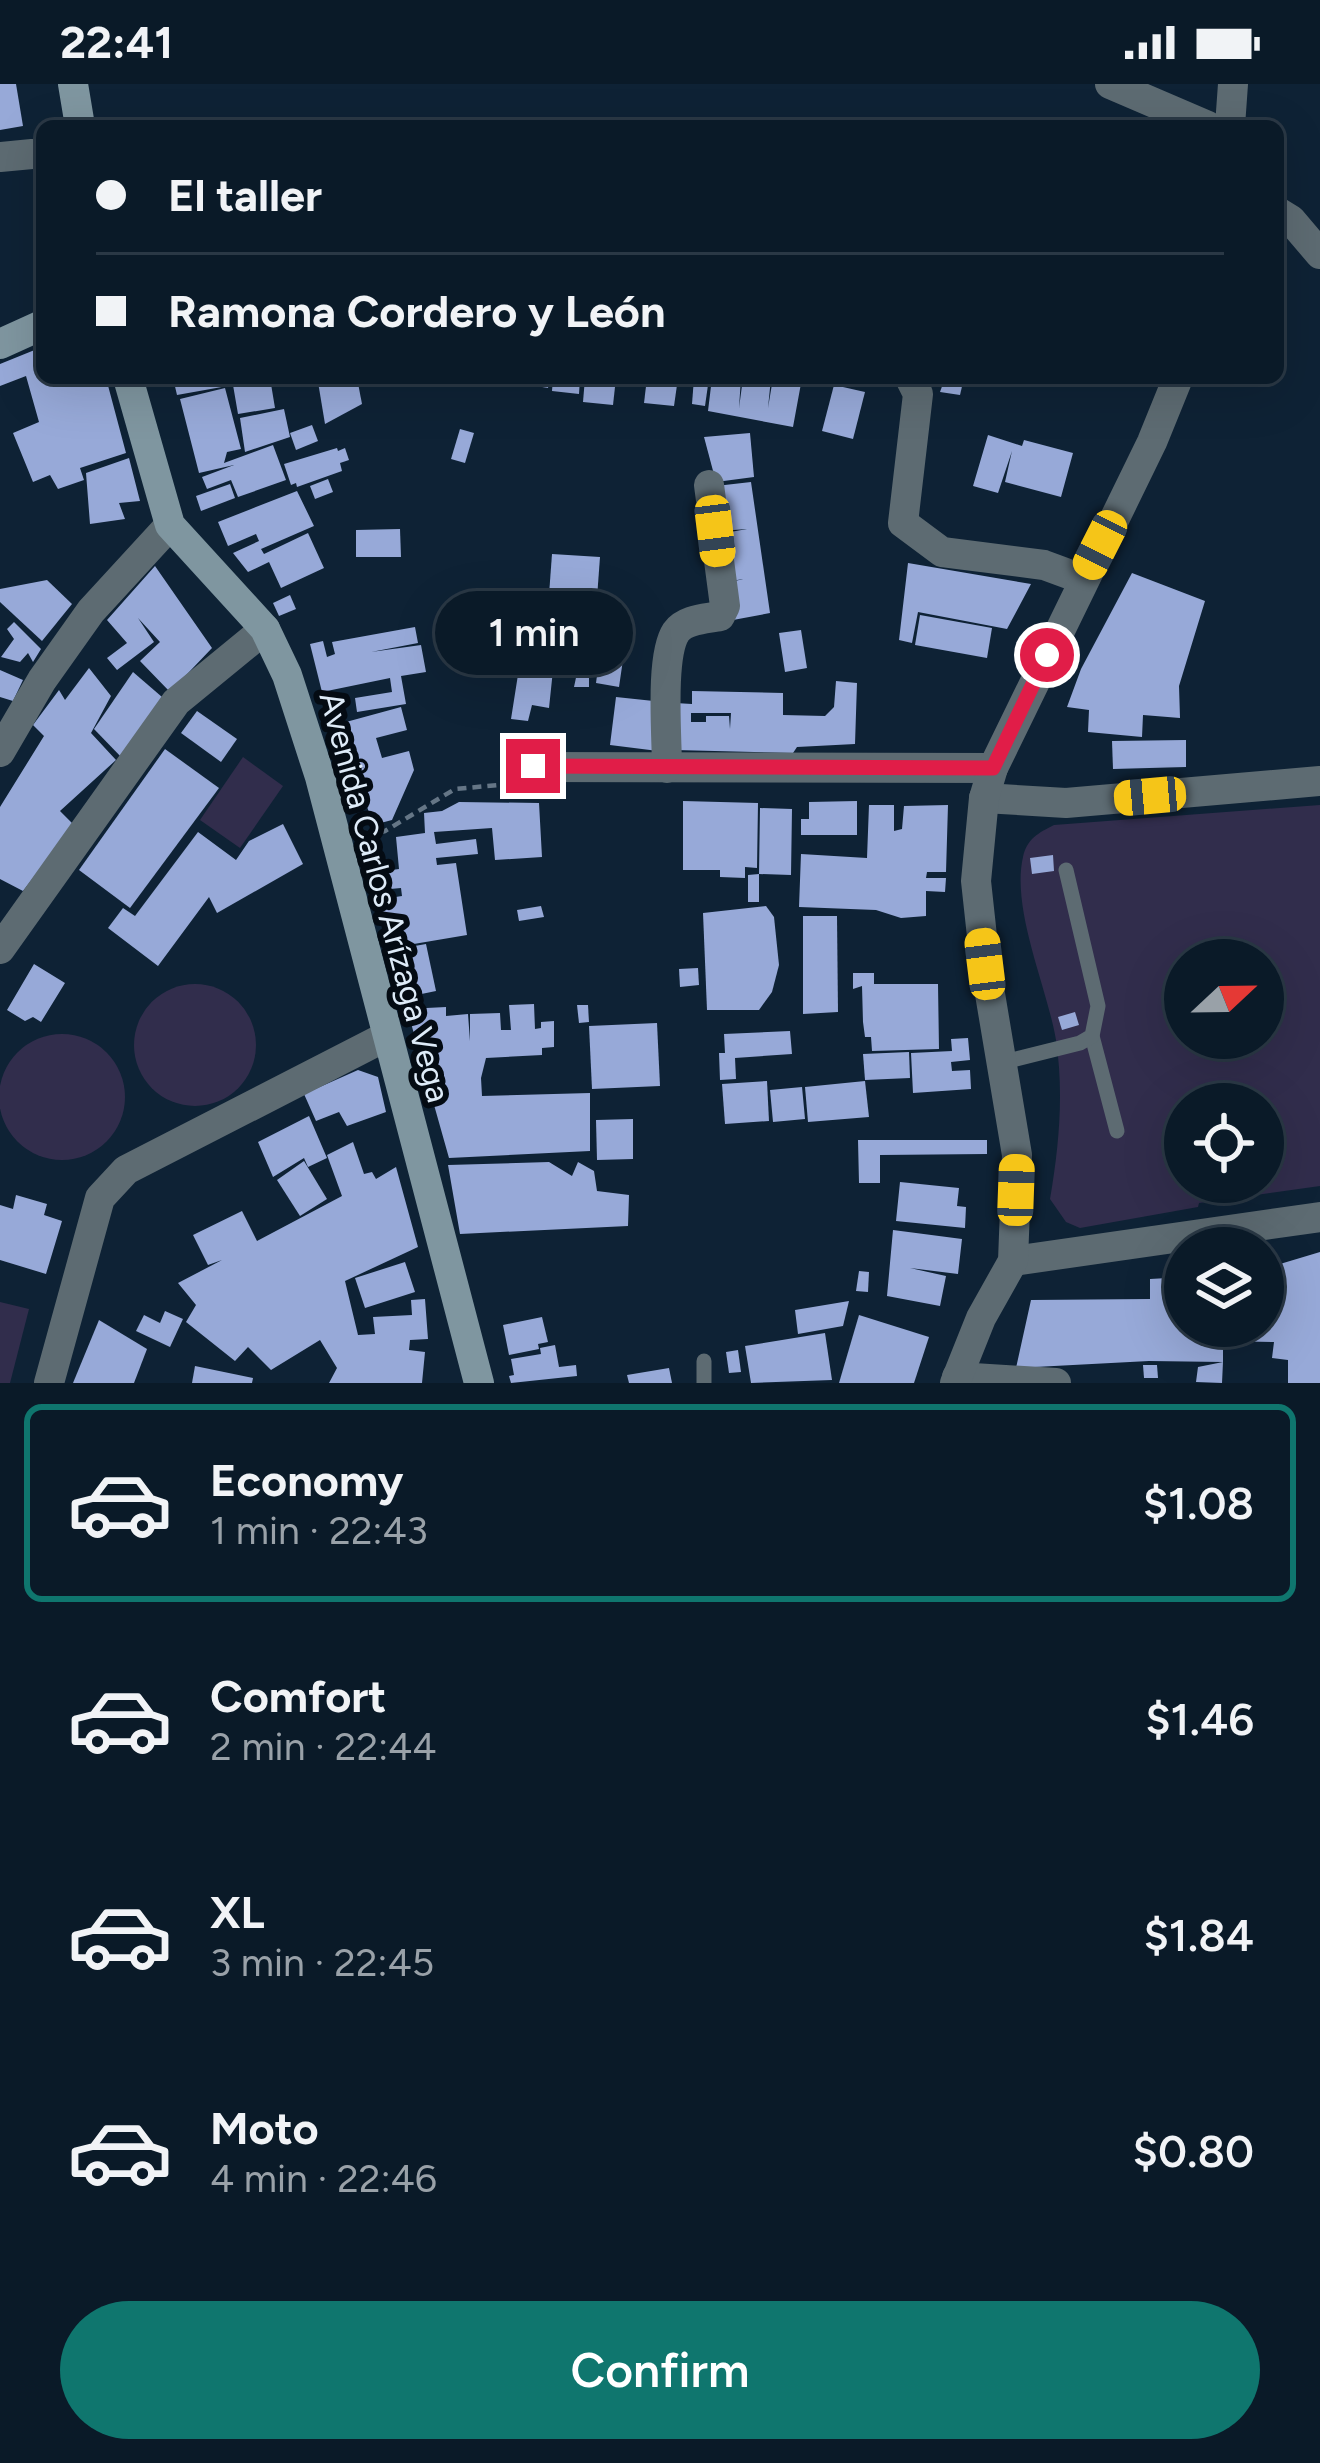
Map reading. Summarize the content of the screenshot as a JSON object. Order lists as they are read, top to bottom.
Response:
{
  "streets": {
    "street": ["Avenida Carlos Arízaga Vega"]
  },
  "north": "right",
  "page": {
    "status": "22:41",
    "banner": ["El taller", "Ramona Cordero y León"],
    "bubble": "1 min",
    "list": [
      {
        "name": "Economy",
        "note": "1 min · 22:43",
        "value": "$1.08"
      },
      {
        "name": "Comfort",
        "note": "2 min · 22:44",
        "value": "$1.46"
      },
      {
        "name": "XL",
        "note": "3 min · 22:45",
        "value": "$1.84"
      },
      {
        "name": "Moto",
        "note": "4 min · 22:46",
        "value": "$0.80"
      }
    ],
    "buttons": "Confirm"
  }
}
